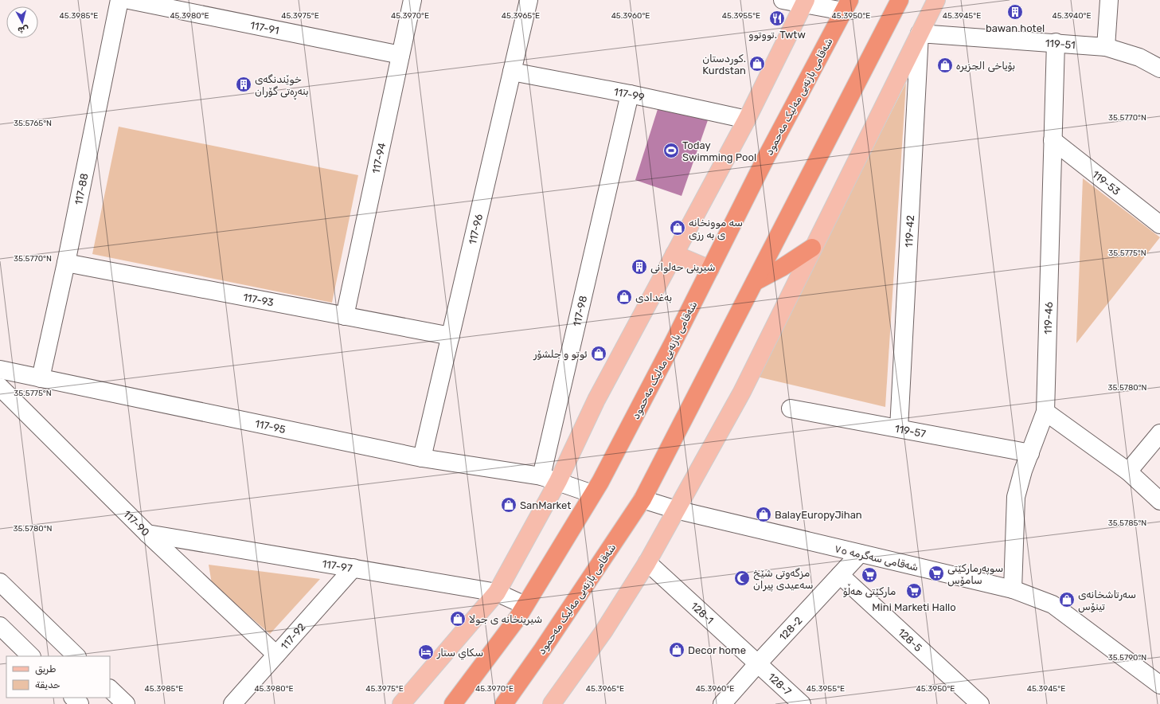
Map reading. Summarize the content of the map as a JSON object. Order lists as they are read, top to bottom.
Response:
{
  "streets": {
    "highway": ["شەقامی بازنەیی مەلیک مەحمود"],
    "street": [
      "117-91",
      "119-51",
      "117-99",
      "117-94",
      "119-53",
      "117-88",
      "117-96",
      "119-42",
      "117-93",
      "117-98",
      "119-46",
      "117-95",
      "119-57",
      "117-90",
      "شەقامی سەگرمە ٧٥",
      "117-97",
      "128-1",
      "128-2",
      "117-92",
      "128-5",
      "128-7"
    ]
  },
  "crossings": [
    ["117-91", "117-94"],
    ["119-51", "119-42"],
    ["119-51", "119-46"],
    ["117-99", "117-96"],
    ["117-99", "117-98"],
    ["شەقامی بازنەیی مەلیک مەحمود", "شەقامی سەگرمە ٧٥"],
    ["شەقامی بازنەیی مەلیک مەحمود", "117-97"],
    ["117-94", "117-93"],
    ["119-53", "119-46"],
    ["117-88", "117-93"],
    ["117-88", "117-95"],
    ["117-96", "117-93"],
    ["117-96", "117-95"],
    ["119-42", "119-57"],
    ["117-98", "117-95"],
    ["119-46", "119-57"],
    ["119-46", "شەقامی سەگرمە ٧٥"],
    ["117-90", "117-97"],
    ["117-90", "117-92"],
    ["شەقامی سەگرمە ٧٥", "128-2"],
    ["117-97", "117-92"],
    ["128-1", "128-2"],
    ["128-1", "128-7"],
    ["128-2", "128-5"],
    ["128-2", "128-7"]
  ],
  "places": {
    "building": ["bawan hotel", "خوێندنگەی بنەڕەتی گۆران", "شیرینی ‌حەلوانی"],
    "restaurant": ["تووتوو. Twtw"],
    "shop": [
      "کوردستان. Kurdstan",
      "بۆیاخی الجزیرە",
      "سه موونخانه ی به رزی",
      "بەغدادی",
      "ئوتو و جلشۆر",
      "SanMarket",
      "BalayEuropyJihan",
      "سەرتاشخانەی تینۆس",
      "شیرینخانه ی جولا",
      "Decor home"
    ],
    "sports": ["Today Swimming Pool"],
    "supermarket": ["سوپەرمارکێتی سامۆس", "مارکێتی هەڵۆ", "Mini Marketi Hallo"],
    "mosque": ["مزگەوتی شێخ سەعیدی پیران"],
    "hotel": ["سكاي ستار"]
  },
  "legend": ["طريق", "حديقة"],
  "north": "bottom",
  "coordinates": [
    "45.3985°E",
    "45.3980°E",
    "45.3975°E",
    "45.3970°E",
    "45.3965°E",
    "45.3960°E",
    "45.3955°E",
    "45.3950°E",
    "45.3945°E",
    "45.3940°E",
    "35.5770°N",
    "35.5765°N",
    "35.5775°N",
    "35.5780°N",
    "35.5785°N",
    "35.5790°N"
  ]
}
